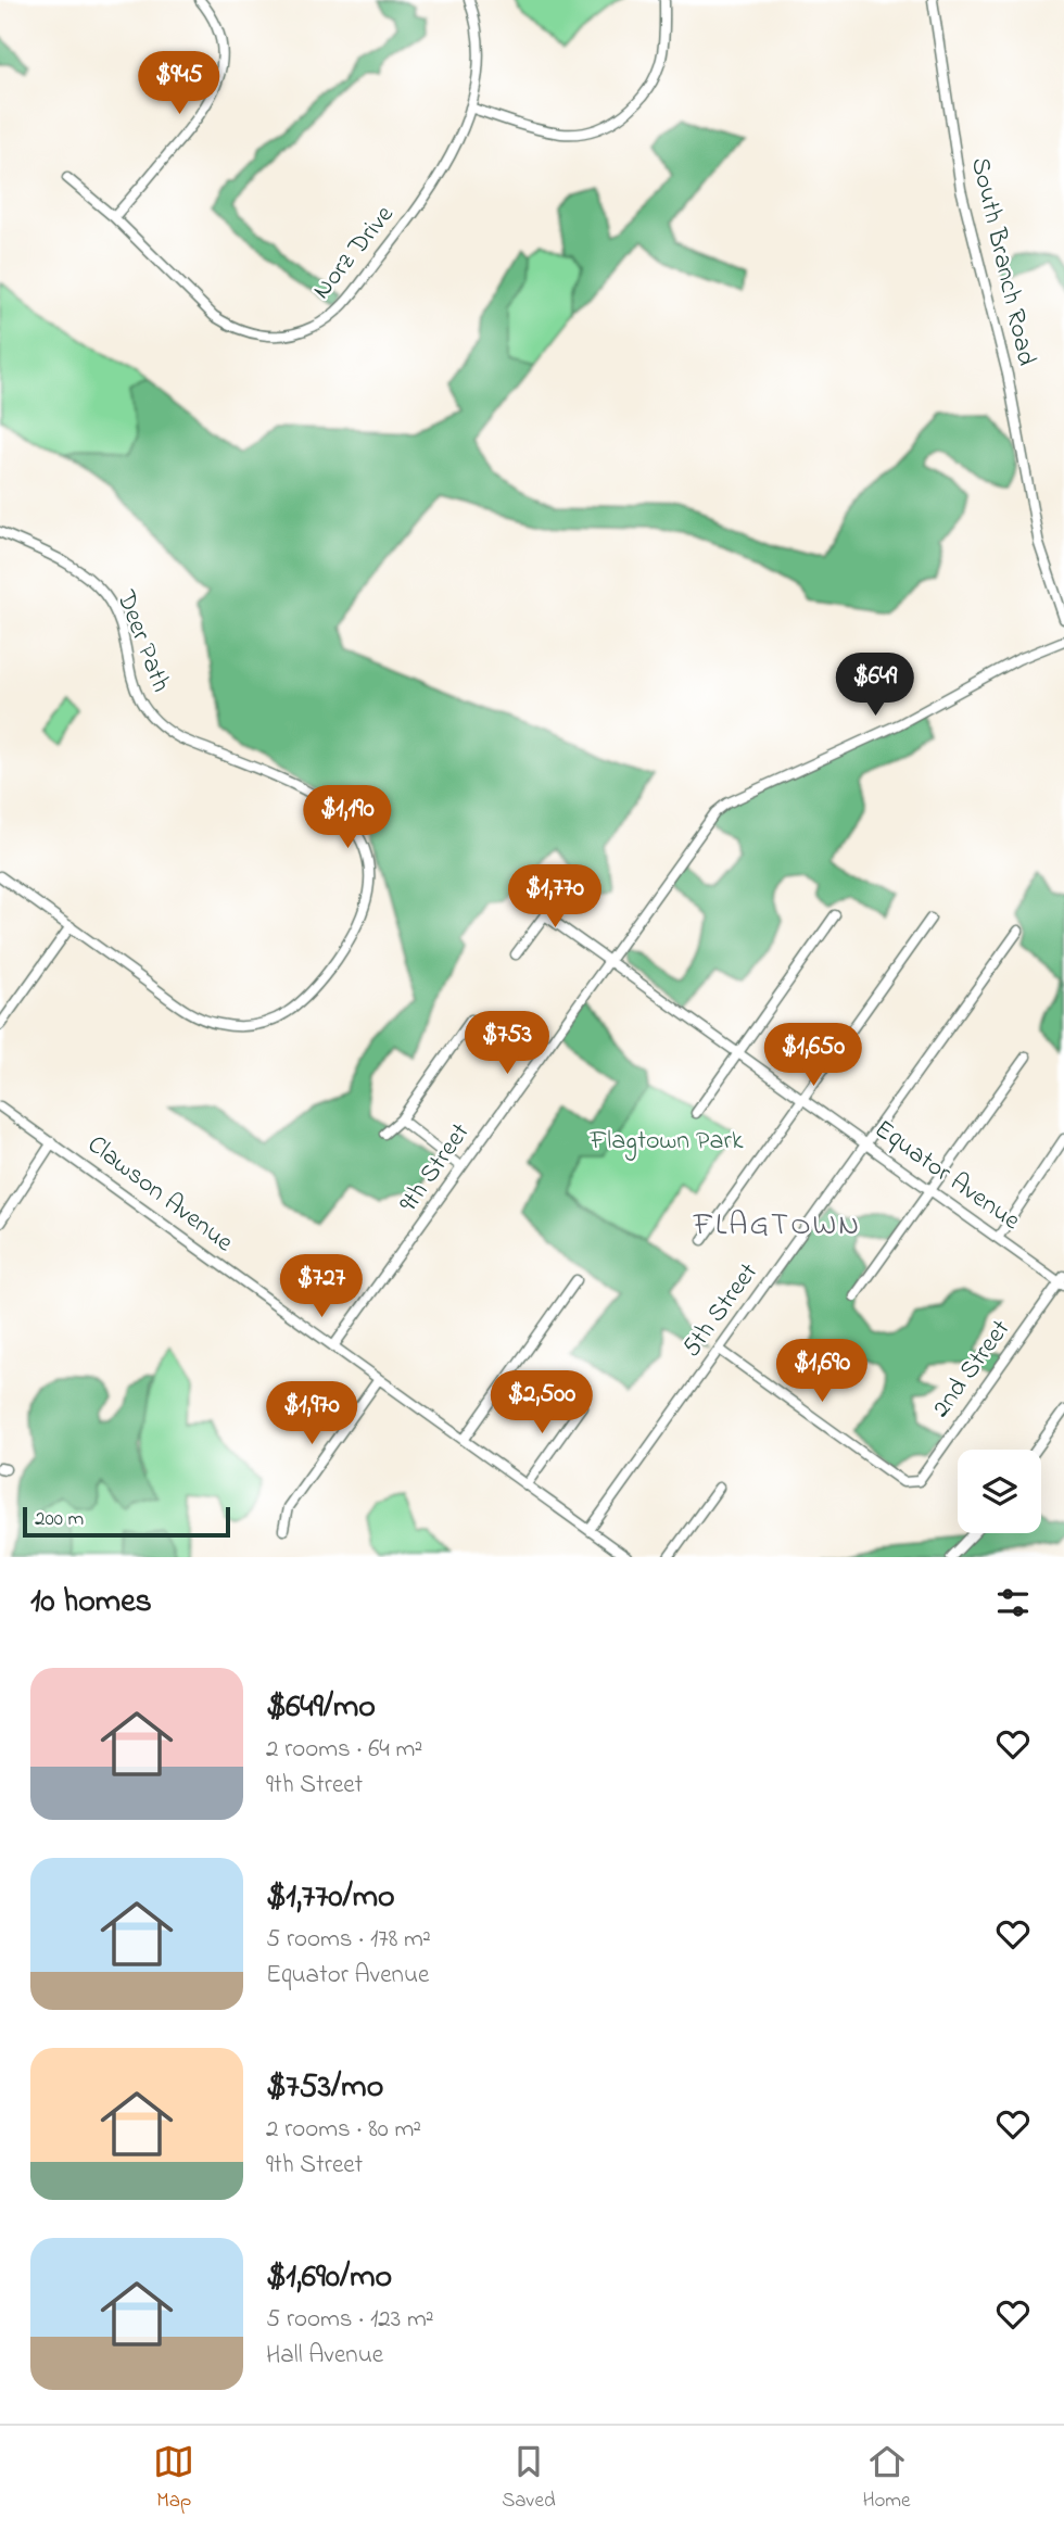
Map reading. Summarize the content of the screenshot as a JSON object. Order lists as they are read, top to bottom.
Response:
{
  "streets": {
    "street": [
      "Norz Drive",
      "South Branch Road",
      "Deer Path",
      "9th Street",
      "Equator Avenue",
      "Clawson Avenue",
      "5th Street",
      "2nd Street"
    ]
  },
  "crossings": [
    ["9th Street", "Equator Avenue"],
    ["9th Street", "Clawson Avenue"],
    ["Equator Avenue", "5th Street"],
    ["Equator Avenue", "2nd Street"],
    ["Clawson Avenue", "5th Street"],
    ["5th Street", "2nd Street"]
  ],
  "districts": ["FLAGTOWN"],
  "parks": ["Flagtown Park"],
  "scale_bar": "200 m",
  "page": {
    "price": [
      "$945",
      "$649",
      "$1,190",
      "$1,770",
      "$753",
      "$1,650",
      "$727",
      "$1,690",
      "$2,500",
      "$1,970"
    ],
    "scale": "200 m",
    "heading": "10 homes",
    "list": [
      {
        "name": "$649/mo",
        "note": "2 rooms · 64 m² · 9th Street"
      },
      {
        "name": "$1,770/mo",
        "note": "5 rooms · 178 m² · Equator Avenue"
      },
      {
        "name": "$753/mo",
        "note": "2 rooms · 80 m² · 9th Street"
      },
      {
        "name": "$1,690/mo",
        "note": "5 rooms · 123 m² · Hall Avenue"
      }
    ],
    "tabs": ["Map", "Saved", "Home"]
  }
}
